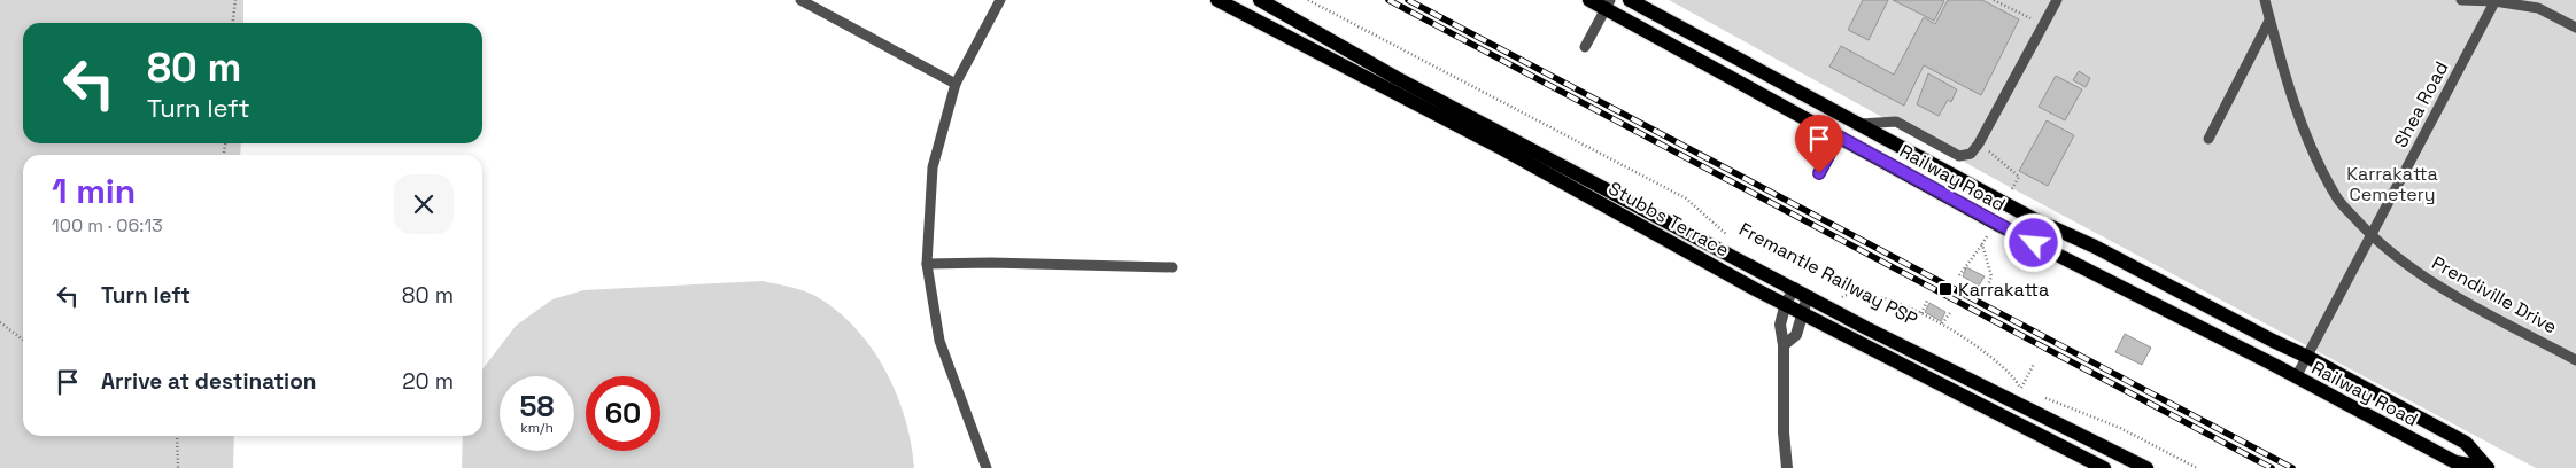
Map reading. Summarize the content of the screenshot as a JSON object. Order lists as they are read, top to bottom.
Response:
{
  "streets": {
    "main road": ["Railway Road", "Stubbs Terrace"],
    "lane": ["Shea Road", "Prendiville Drive"],
    "path": ["Fremantle Railway PSP"]
  },
  "crossings": [
    ["Shea Road", "Railway Road"],
    ["Shea Road", "Prendiville Drive"]
  ],
  "parks": ["Karrakatta Cemetery"],
  "places": {
    "transit": ["Karrakatta"]
  },
  "page": {
    "turn": ["80 m", "Turn left"],
    "heading": ["1 min", "100 m · 06:13"],
    "list": [
      {
        "name": "Turn left",
        "value": "80 m"
      },
      {
        "name": "Arrive at destination",
        "value": "20 m"
      }
    ],
    "speed": "58 km/h",
    "limit": "60"
  }
}
